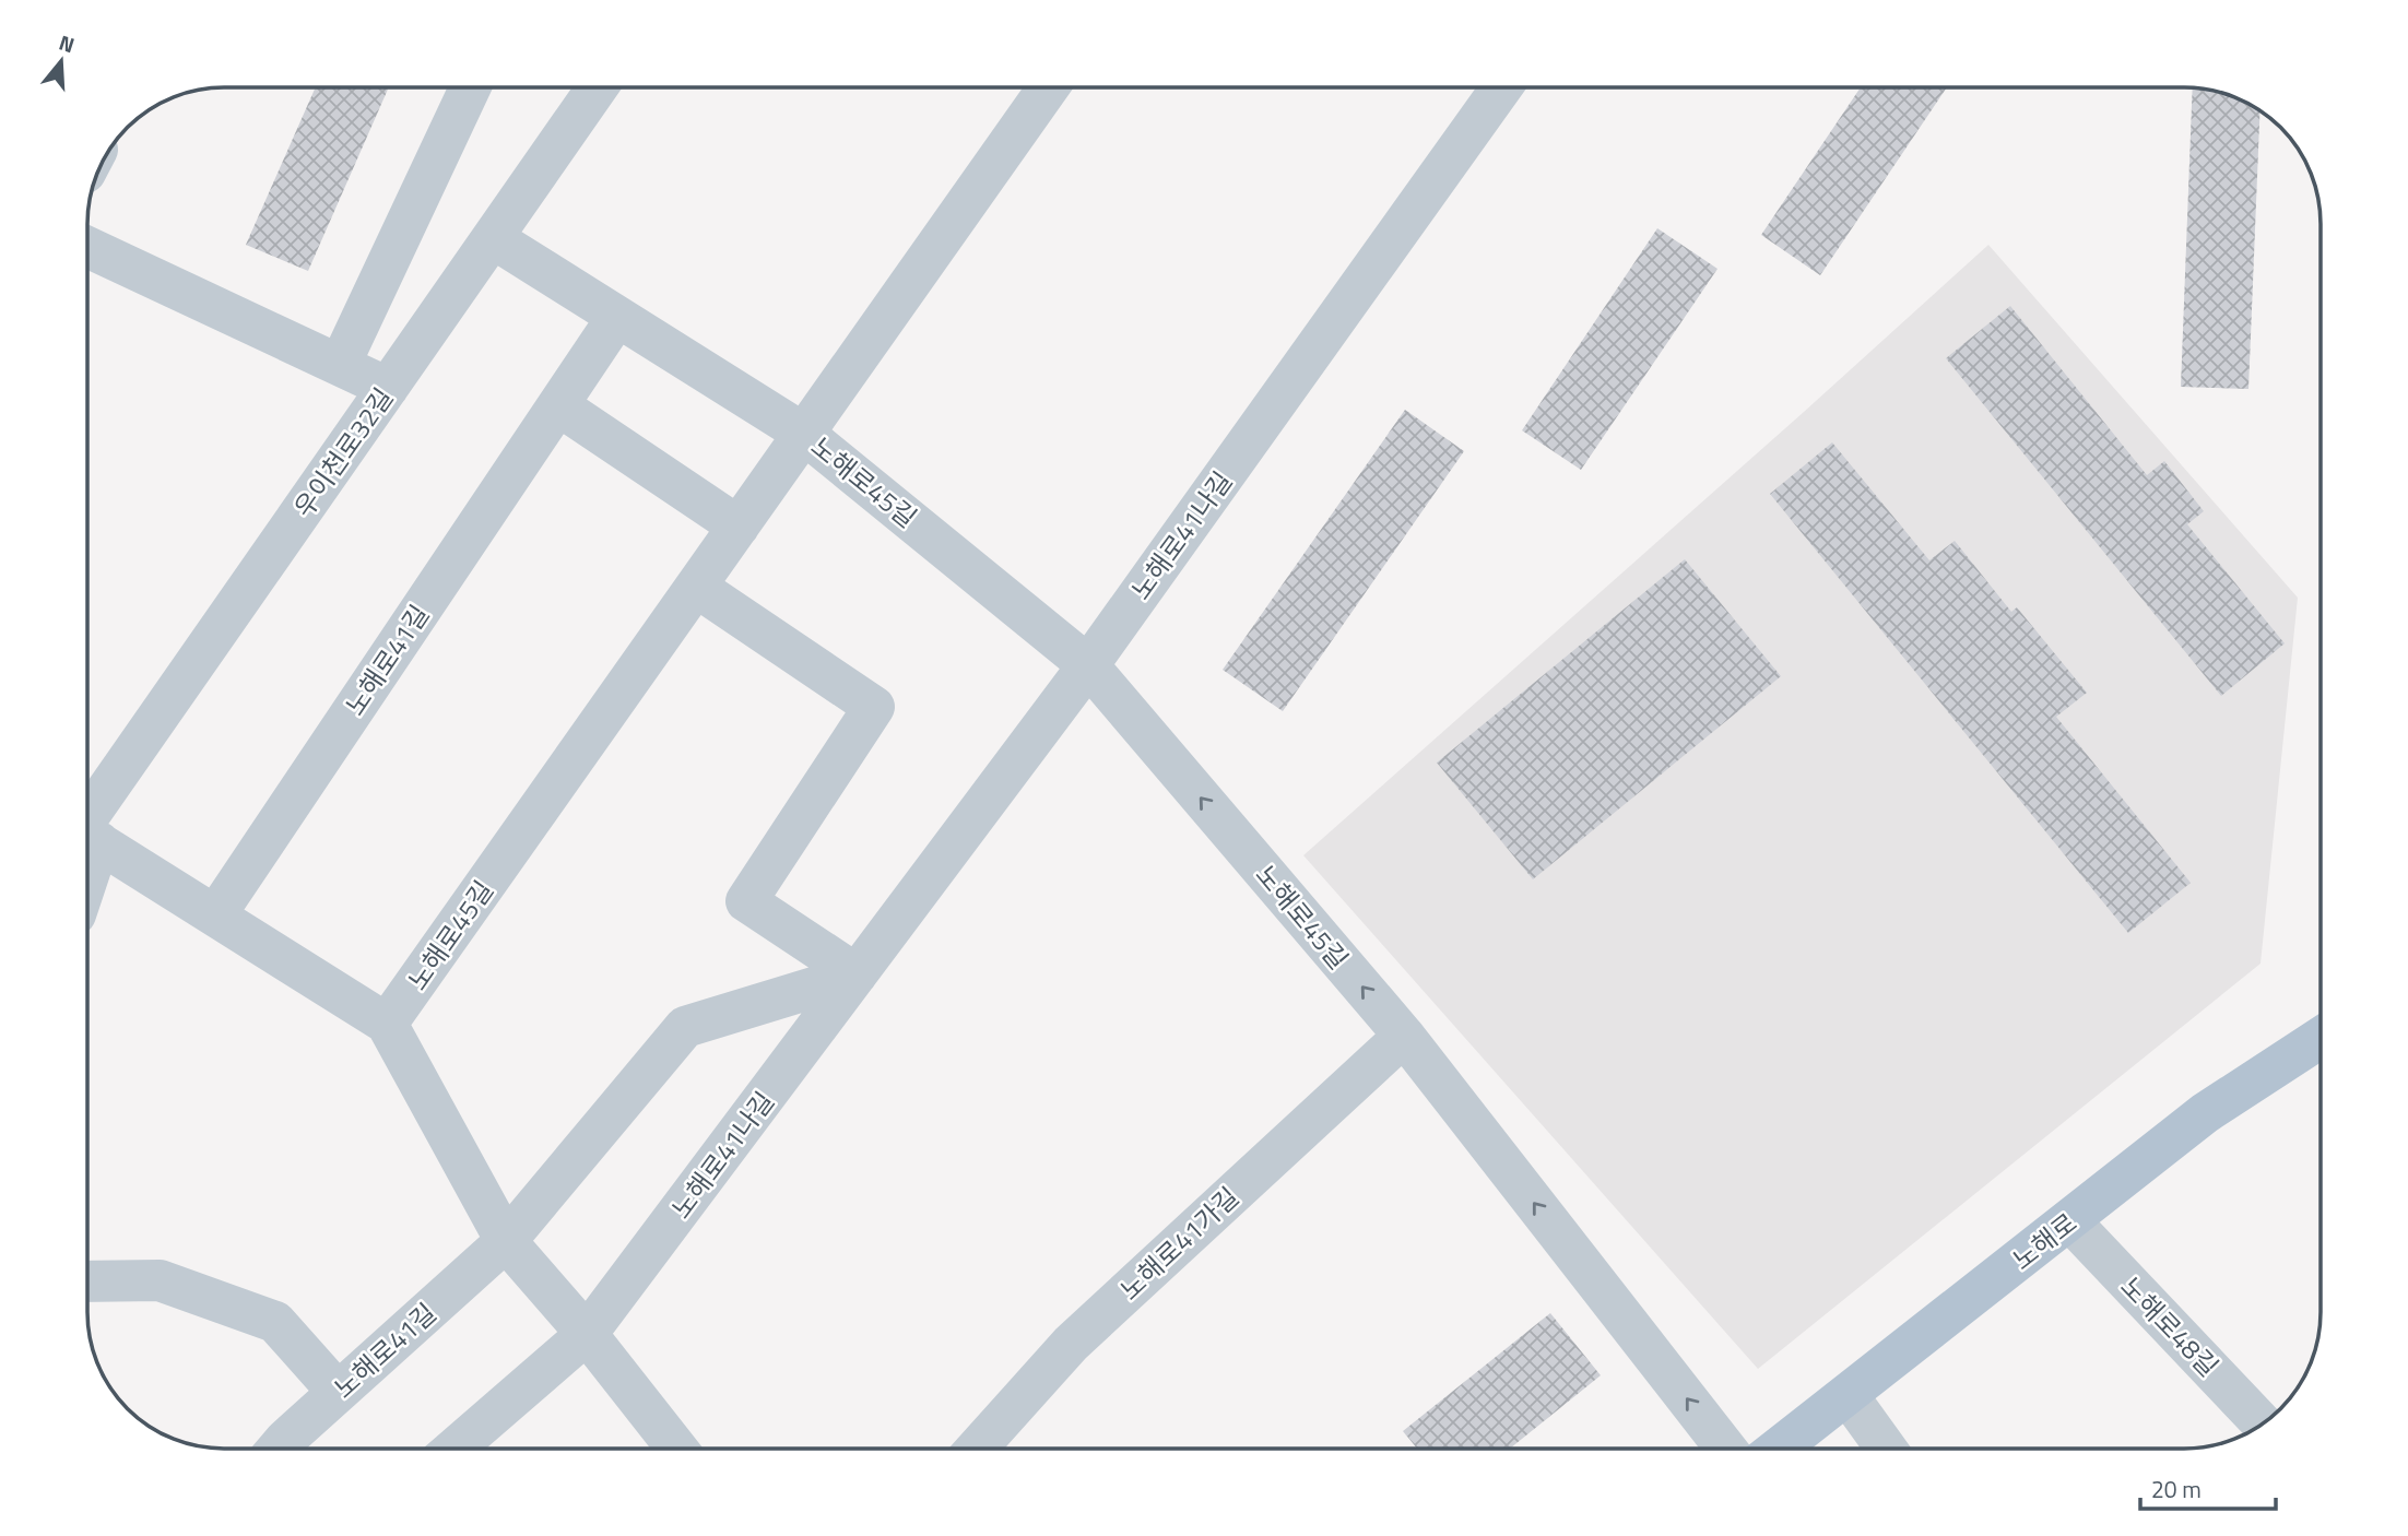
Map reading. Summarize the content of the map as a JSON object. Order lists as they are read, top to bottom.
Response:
{
  "streets": {
    "main road": ["노해로"],
    "street": [
      "우이천로32길",
      "노해로45길",
      "노해로41나길",
      "노해로41길",
      "노해로41가길",
      "노해로48길"
    ]
  },
  "crossings": [
    ["우이천로32길", "노해로45길"],
    ["노해로45길", "노해로41나길"],
    ["노해로45길", "노해로41길"],
    ["노해로45길", "노해로41가길"],
    ["노해로41나길", "노해로41길"],
    ["노해로", "노해로48길"]
  ],
  "scale_bar": "20 m",
  "north": "top"
}
